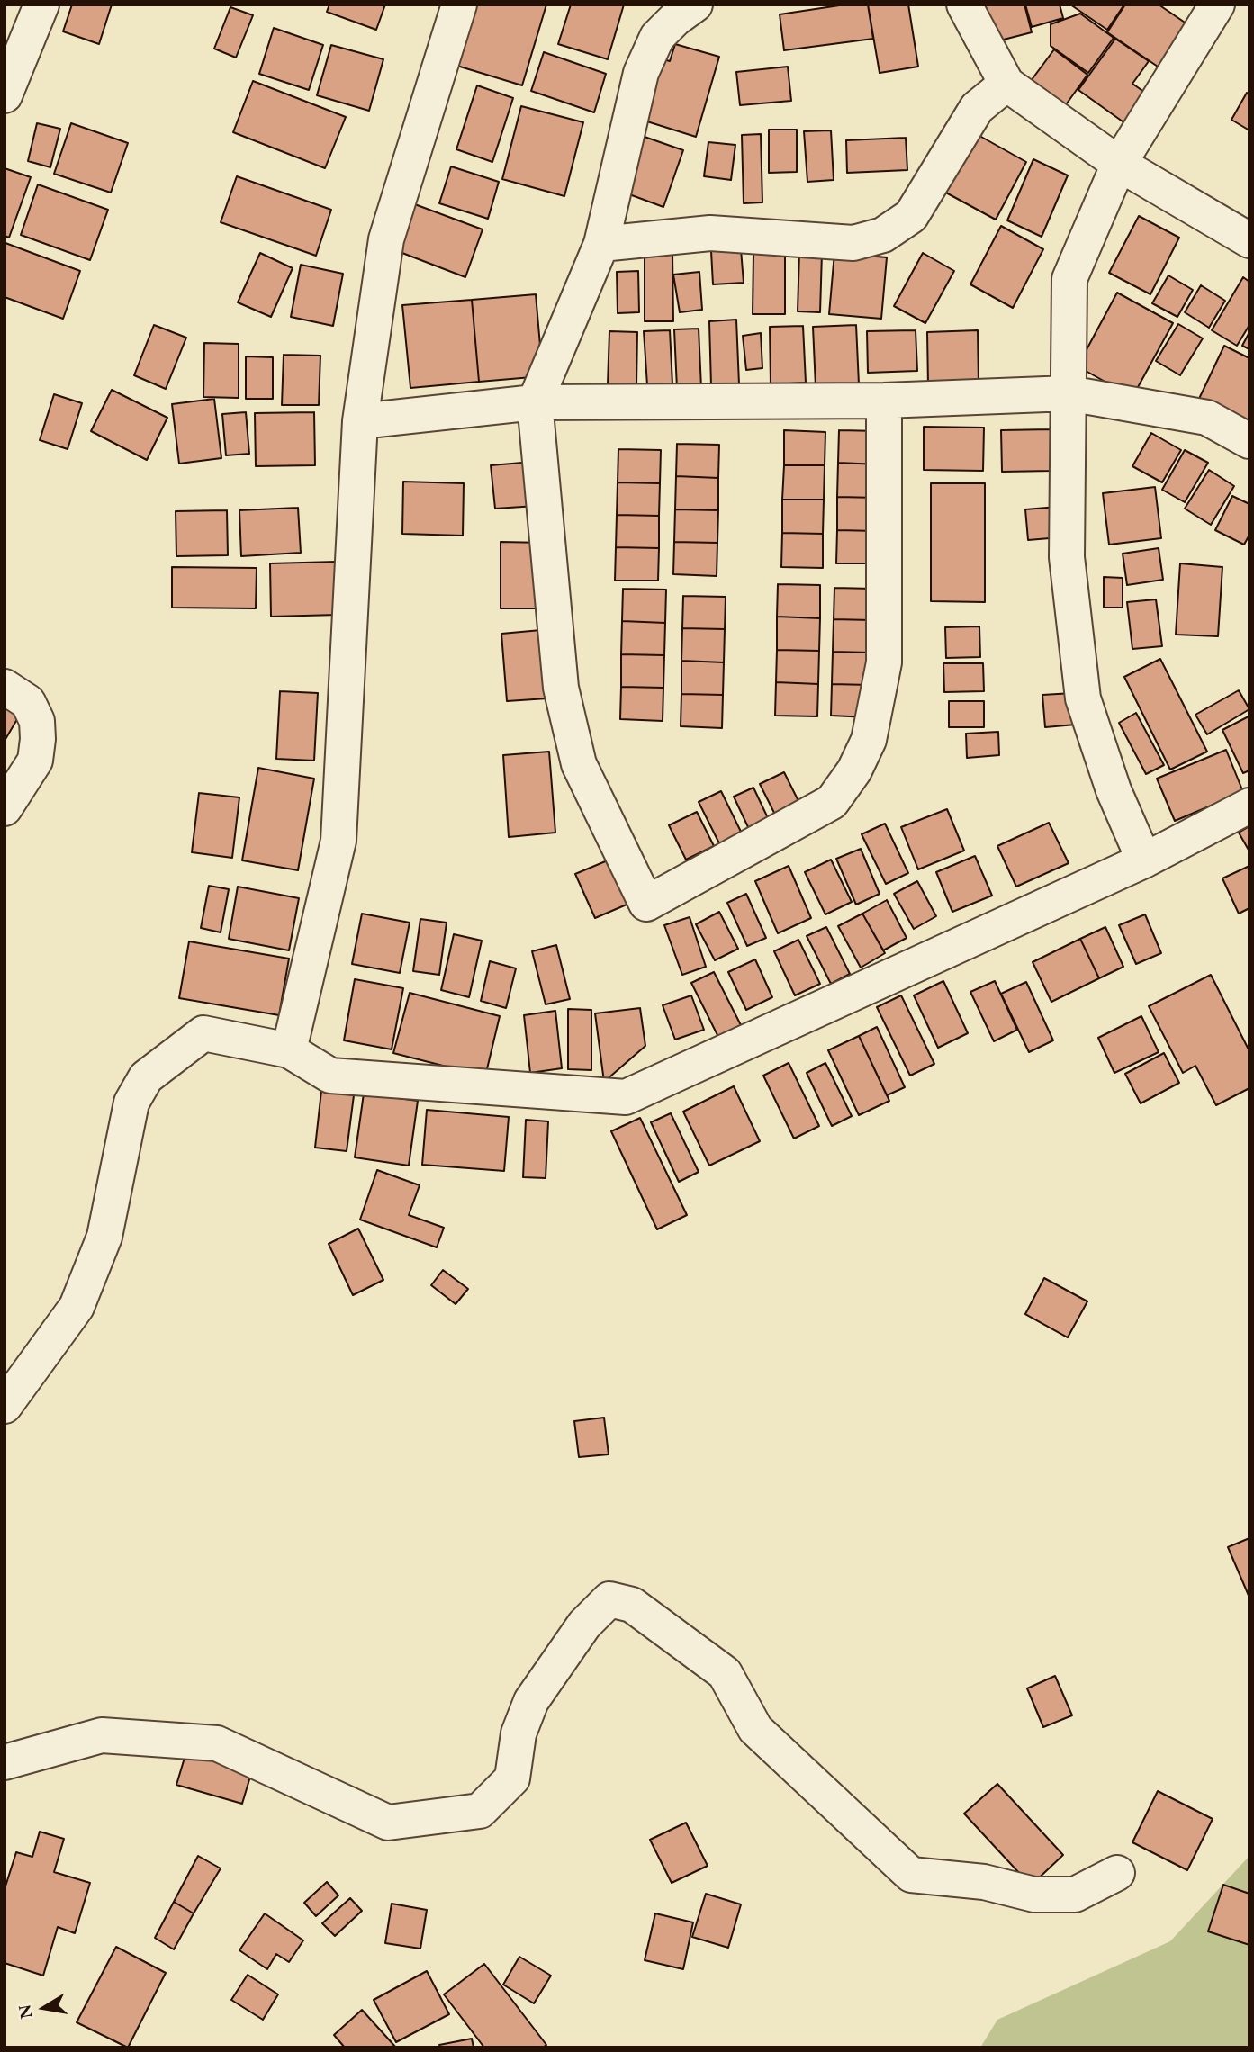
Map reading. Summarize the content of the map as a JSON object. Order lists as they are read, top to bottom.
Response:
{
  "north": "left"
}
